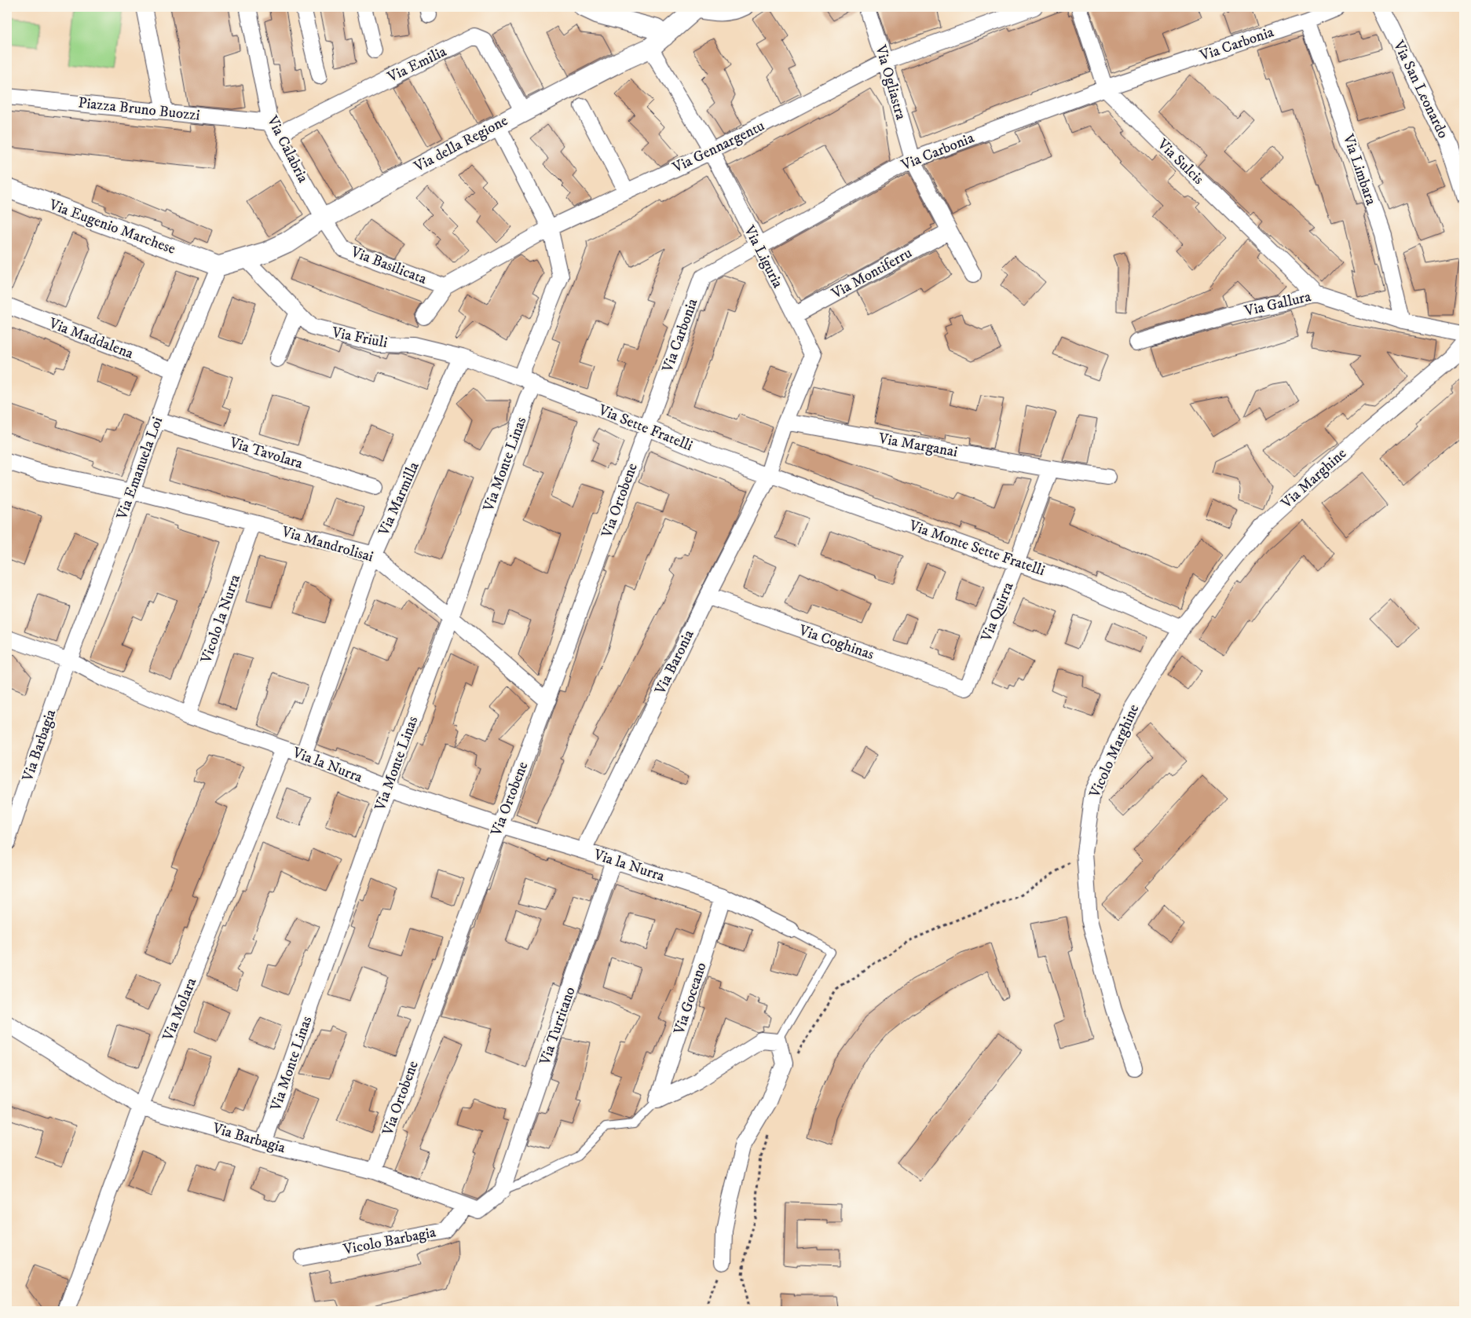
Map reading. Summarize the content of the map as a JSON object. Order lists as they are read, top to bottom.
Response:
{
  "streets": {
    "street": [
      "Via Carbonia",
      "Via Emilia",
      "Via Ogliastra",
      "Via San Leonardo",
      "Piazza Bruno Buozzi",
      "Via della Regione",
      "Via Gennargentu",
      "Via Calabria",
      "Via Sulcis",
      "Via Limbara",
      "Via Eugenio Marchese",
      "Via Liguria",
      "Via Basilicata",
      "Via Montiferru",
      "Via Gallura",
      "Via Friuli",
      "Via Maddalena",
      "Via Sette Fratelli",
      "Via Marganai",
      "Via Tavolara",
      "Via Monte Linas",
      "Via Emanuela Loi",
      "Via Marghine",
      "Via Marmilla",
      "Via Ortobene",
      "Via Mandrolisai",
      "Via Monte Sette Fratelli",
      "Via Quirra",
      "Vicolo la Nurra",
      "Via Coghinas",
      "Via Baronia",
      "Via Barbagia",
      "Vicolo Marghine",
      "Via la Nurra",
      "Via Goceano",
      "Via Molara",
      "Via Turritano",
      "Vicolo Barbagia"
    ]
  },
  "crossings": [
    ["Via Carbonia", "Via Ogliastra"],
    ["Via Carbonia", "Via Sulcis"],
    ["Via Carbonia", "Via Limbara"],
    ["Via Carbonia", "Via Liguria"],
    ["Via Carbonia", "Via Sette Fratelli"],
    ["Via Carbonia", "Via Ortobene"],
    ["Via Emilia", "Piazza Bruno Buozzi"],
    ["Via Emilia", "Via della Regione"],
    ["Via Emilia", "Via Calabria"],
    ["Via Ogliastra", "Via Gennargentu"],
    ["Piazza Bruno Buozzi", "Via Calabria"],
    ["Via della Regione", "Via Calabria"],
    ["Via della Regione", "Via Eugenio Marchese"],
    ["Via della Regione", "Via Liguria"],
    ["Via della Regione", "Via Basilicata"],
    ["Via della Regione", "Via Friuli"],
    ["Via della Regione", "Via Emanuela Loi"],
    ["Via Gennargentu", "Via Liguria"],
    ["Via Gennargentu", "Via Basilicata"],
    ["Via Calabria", "Via Basilicata"],
    ["Via Sulcis", "Via Gallura"],
    ["Via Limbara", "Via Gallura"],
    ["Via Eugenio Marchese", "Via Emanuela Loi"],
    ["Via Liguria", "Via Montiferru"],
    ["Via Liguria", "Via Sette Fratelli"],
    ["Via Liguria", "Via Marganai"],
    ["Via Liguria", "Via Monte Sette Fratelli"],
    ["Via Liguria", "Via Baronia"],
    ["Via Friuli", "Via Sette Fratelli"],
    ["Via Friuli", "Via Monte Linas"],
    ["Via Friuli", "Via Marmilla"],
    ["Via Maddalena", "Via Emanuela Loi"],
    ["Via Sette Fratelli", "Via Monte Linas"],
    ["Via Sette Fratelli", "Via Ortobene"],
    ["Via Sette Fratelli", "Via Monte Sette Fratelli"],
    ["Via Sette Fratelli", "Via Baronia"],
    ["Via Marganai", "Via Quirra"],
    ["Via Tavolara", "Via Emanuela Loi"],
    ["Via Monte Linas", "Via Mandrolisai"],
    ["Via Monte Linas", "Via Barbagia"],
    ["Via Monte Linas", "Via la Nurra"],
    ["Via Emanuela Loi", "Via Mandrolisai"],
    ["Via Emanuela Loi", "Via Barbagia"],
    ["Via Emanuela Loi", "Via la Nurra"],
    ["Via Marghine", "Via Monte Sette Fratelli"],
    ["Via Marghine", "Vicolo Marghine"],
    ["Via Marmilla", "Via Mandrolisai"],
    ["Via Marmilla", "Via la Nurra"],
    ["Via Ortobene", "Via Mandrolisai"],
    ["Via Ortobene", "Via Barbagia"],
    ["Via Ortobene", "Via la Nurra"],
    ["Via Mandrolisai", "Vicolo la Nurra"],
    ["Via Monte Sette Fratelli", "Via Quirra"],
    ["Via Monte Sette Fratelli", "Via Baronia"],
    ["Via Monte Sette Fratelli", "Vicolo Marghine"],
    ["Via Quirra", "Via Coghinas"],
    ["Vicolo la Nurra", "Via la Nurra"],
    ["Via Coghinas", "Via Baronia"],
    ["Via Baronia", "Via la Nurra"],
    ["Via Barbagia", "Via la Nurra"],
    ["Via Barbagia", "Via Molara"],
    ["Via Barbagia", "Via Turritano"],
    ["Via Barbagia", "Vicolo Barbagia"],
    ["Via la Nurra", "Via Goceano"],
    ["Via la Nurra", "Via Molara"],
    ["Via la Nurra", "Via Turritano"]
  ]
}
